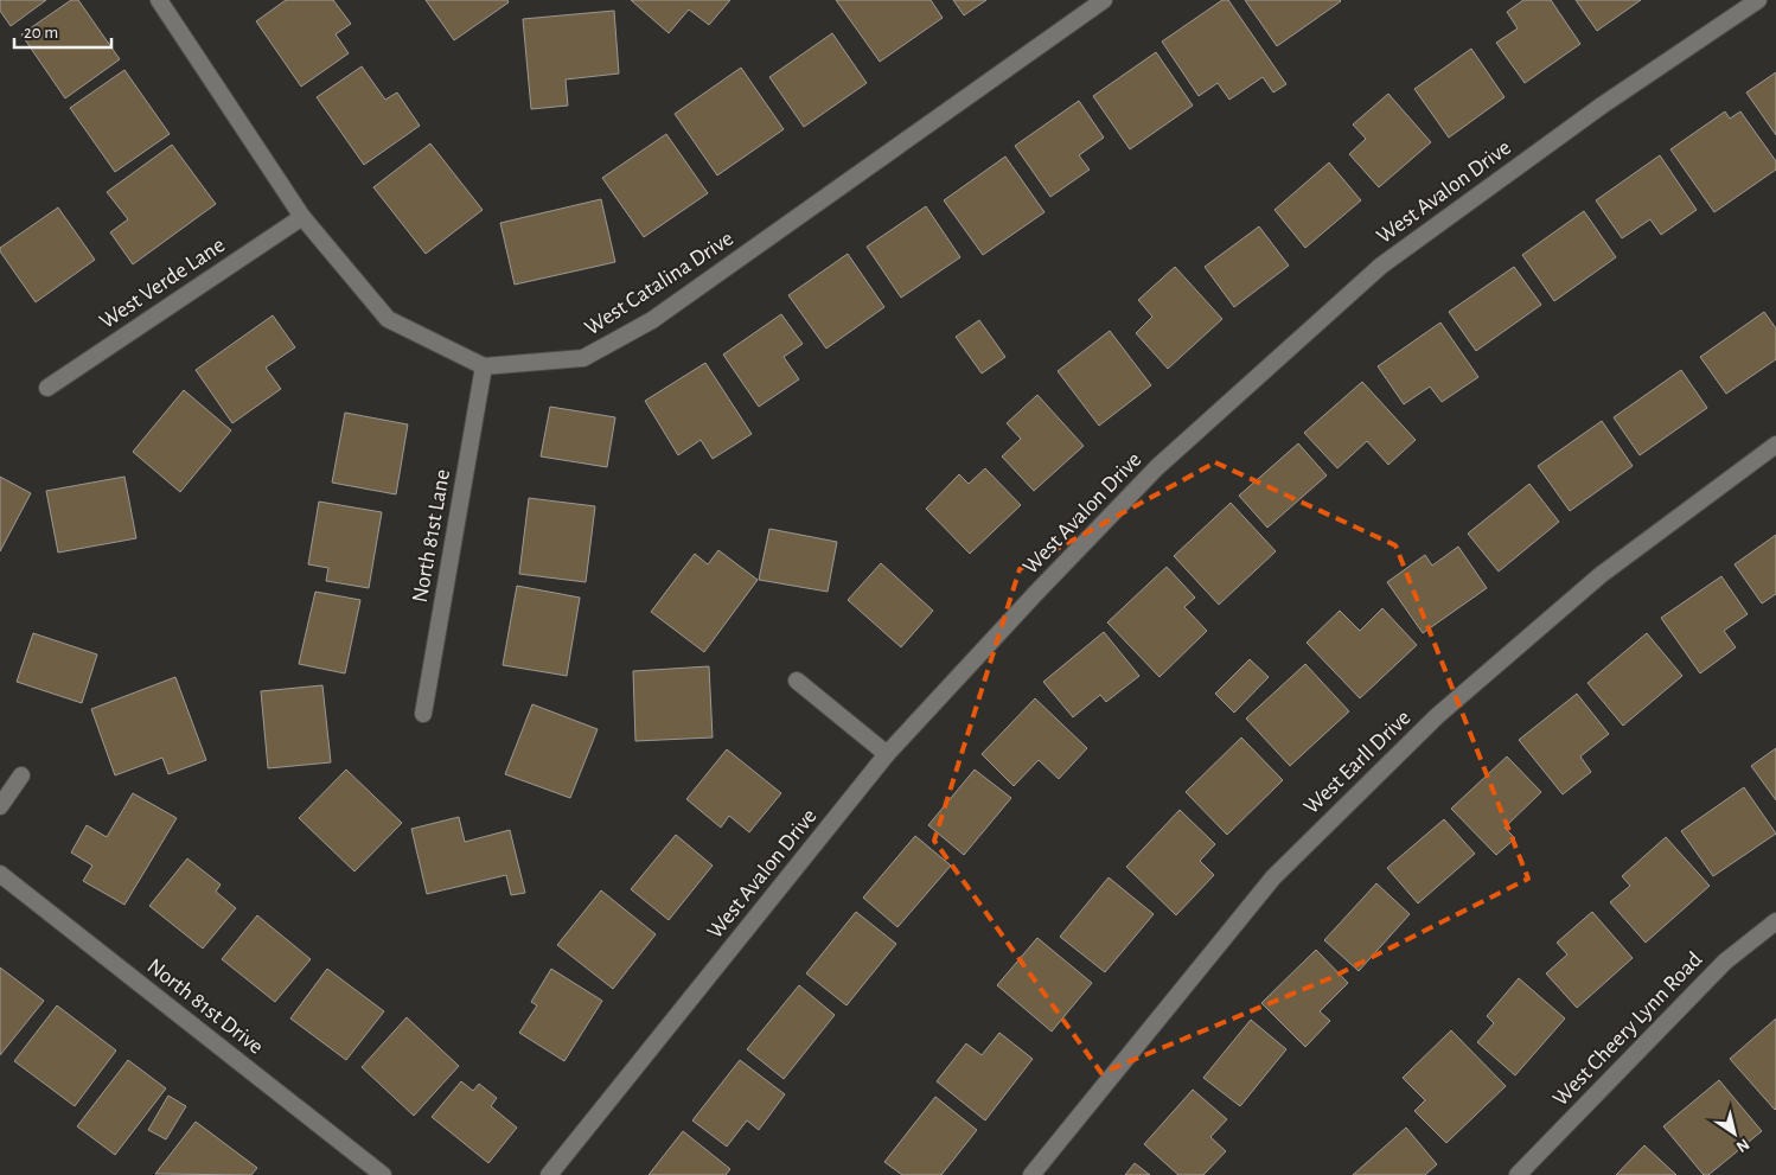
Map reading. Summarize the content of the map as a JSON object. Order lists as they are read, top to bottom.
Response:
{
  "streets": {
    "street": [
      "West Avalon Drive",
      "West Verde Lane",
      "West Catalina Drive",
      "North 81st Lane",
      "West Earll Drive",
      "North 81st Drive",
      "West Cheery Lynn Road"
    ]
  },
  "crossings": [
    ["West Catalina Drive", "North 81st Lane"]
  ],
  "scale_bar": "20 m",
  "north": "bottom right"
}
